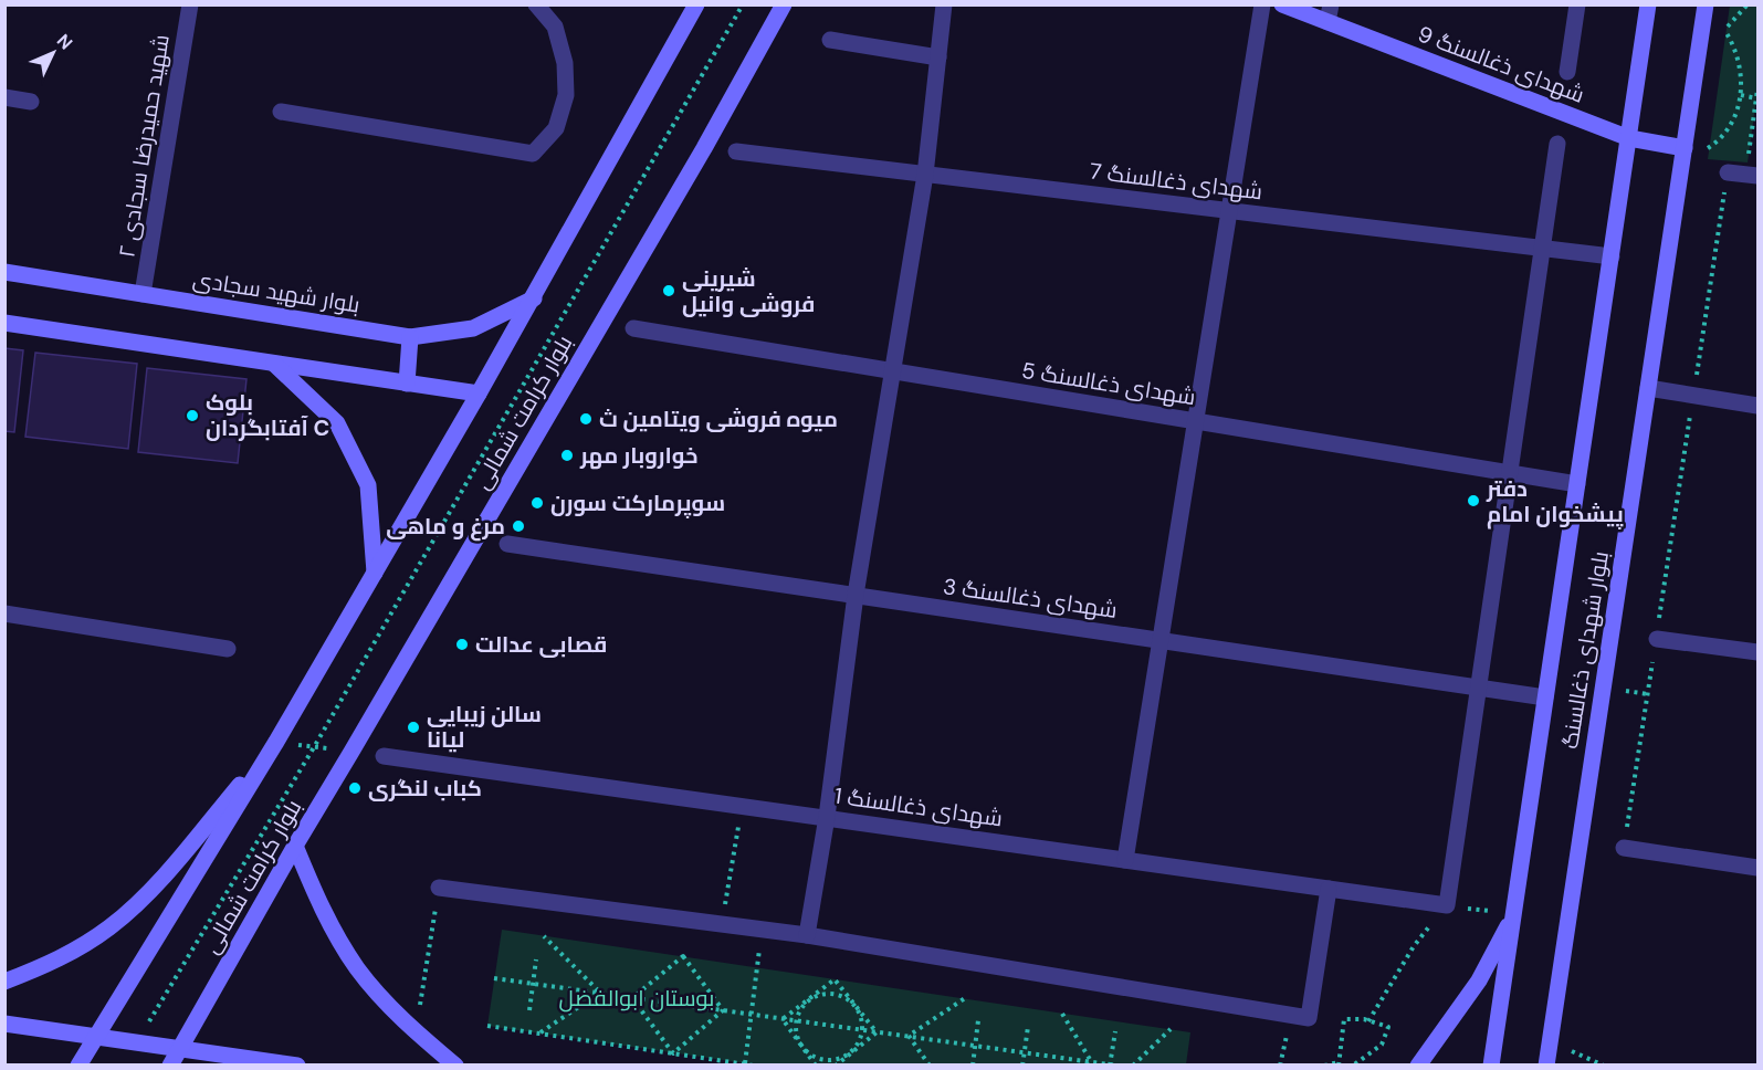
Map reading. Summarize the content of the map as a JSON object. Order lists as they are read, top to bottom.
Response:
{
  "streets": {
    "street": [
      "شهدای ذغالسنگ 9",
      "شهید حمیدرضا سجادی ۲",
      "شهدای ذغالسنگ 7",
      "بلوار شهید سجادی",
      "شهدای ذغالسنگ 5",
      "بلوار کرامت شمالی",
      "شهدای ذغالسنگ 3",
      "بلوار شهدای ذغالسنگ",
      "شهدای ذغالسنگ 1"
    ]
  },
  "crossings": [
    ["شهدای ذغالسنگ 9", "بلوار شهدای ذغالسنگ"],
    ["شهید حمیدرضا سجادی ۲", "بلوار شهید سجادی"],
    ["شهدای ذغالسنگ 7", "بلوار شهدای ذغالسنگ"],
    ["شهدای ذغالسنگ 5", "بلوار شهدای ذغالسنگ"],
    ["شهدای ذغالسنگ 3", "بلوار شهدای ذغالسنگ"]
  ],
  "parks": ["بوستان ابوالفضل"],
  "places": [
    "شیرینی فروشی وانیل",
    "بلوک آفتابگردان C",
    "میوه فروشی ویتامین ث",
    "خواروبار مهر",
    "دفتر پیشخوان امام",
    "سوپرمارکت سورن",
    "مرغ و ماهی",
    "قصابی عدالت",
    "سالن زیبایی لیانا",
    "کباب لنگری"
  ],
  "north": "top right"
}
